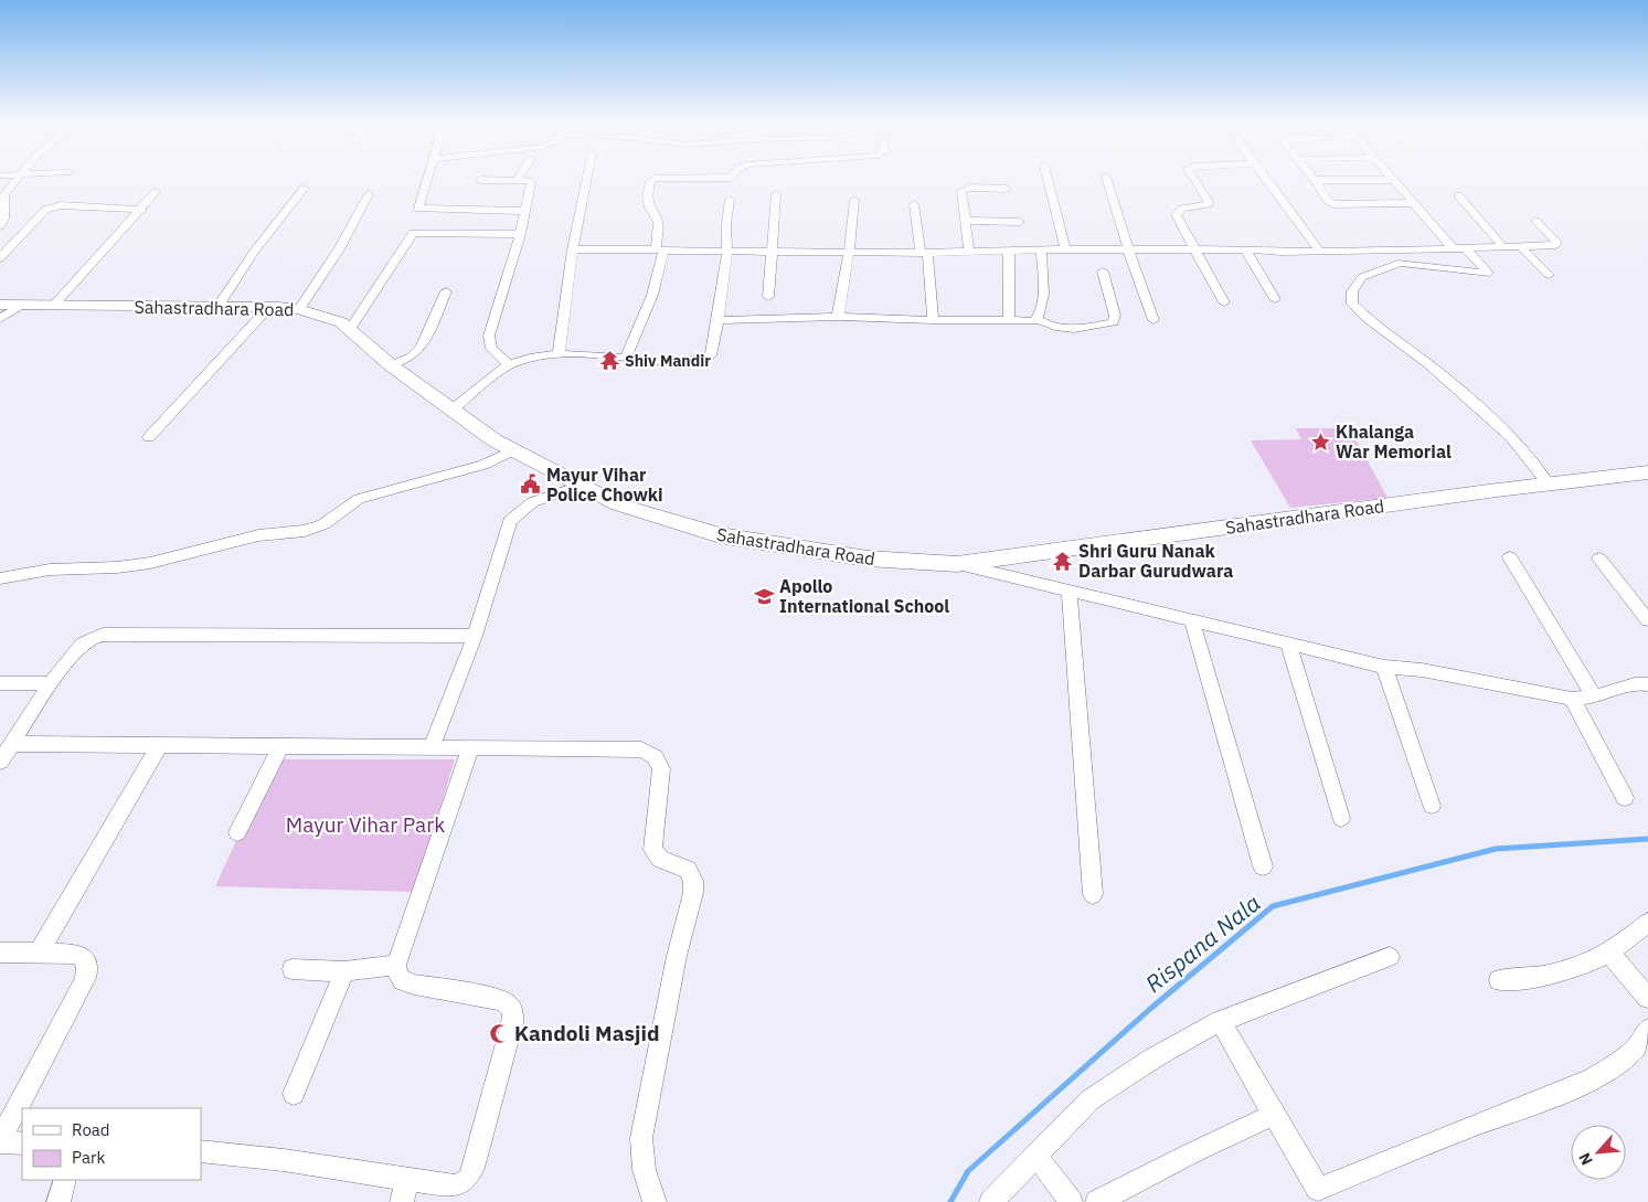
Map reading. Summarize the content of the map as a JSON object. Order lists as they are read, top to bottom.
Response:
{
  "streets": {
    "main road": ["Sahastradhara Road"]
  },
  "water": ["Rispana Nala"],
  "parks": ["Mayur Vihar Park"],
  "places": {
    "temple": ["Shiv Mandir", "Shri Guru Nanak Darbar Gurudwara"],
    "place": ["Khalanga War Memorial"],
    "public building": ["Mayur Vihar Police Chowki"],
    "school or university": ["Apollo International School"],
    "mosque": ["Kandoli Masjid"]
  },
  "legend": ["Road", "Park"],
  "north": "bottom left"
}
